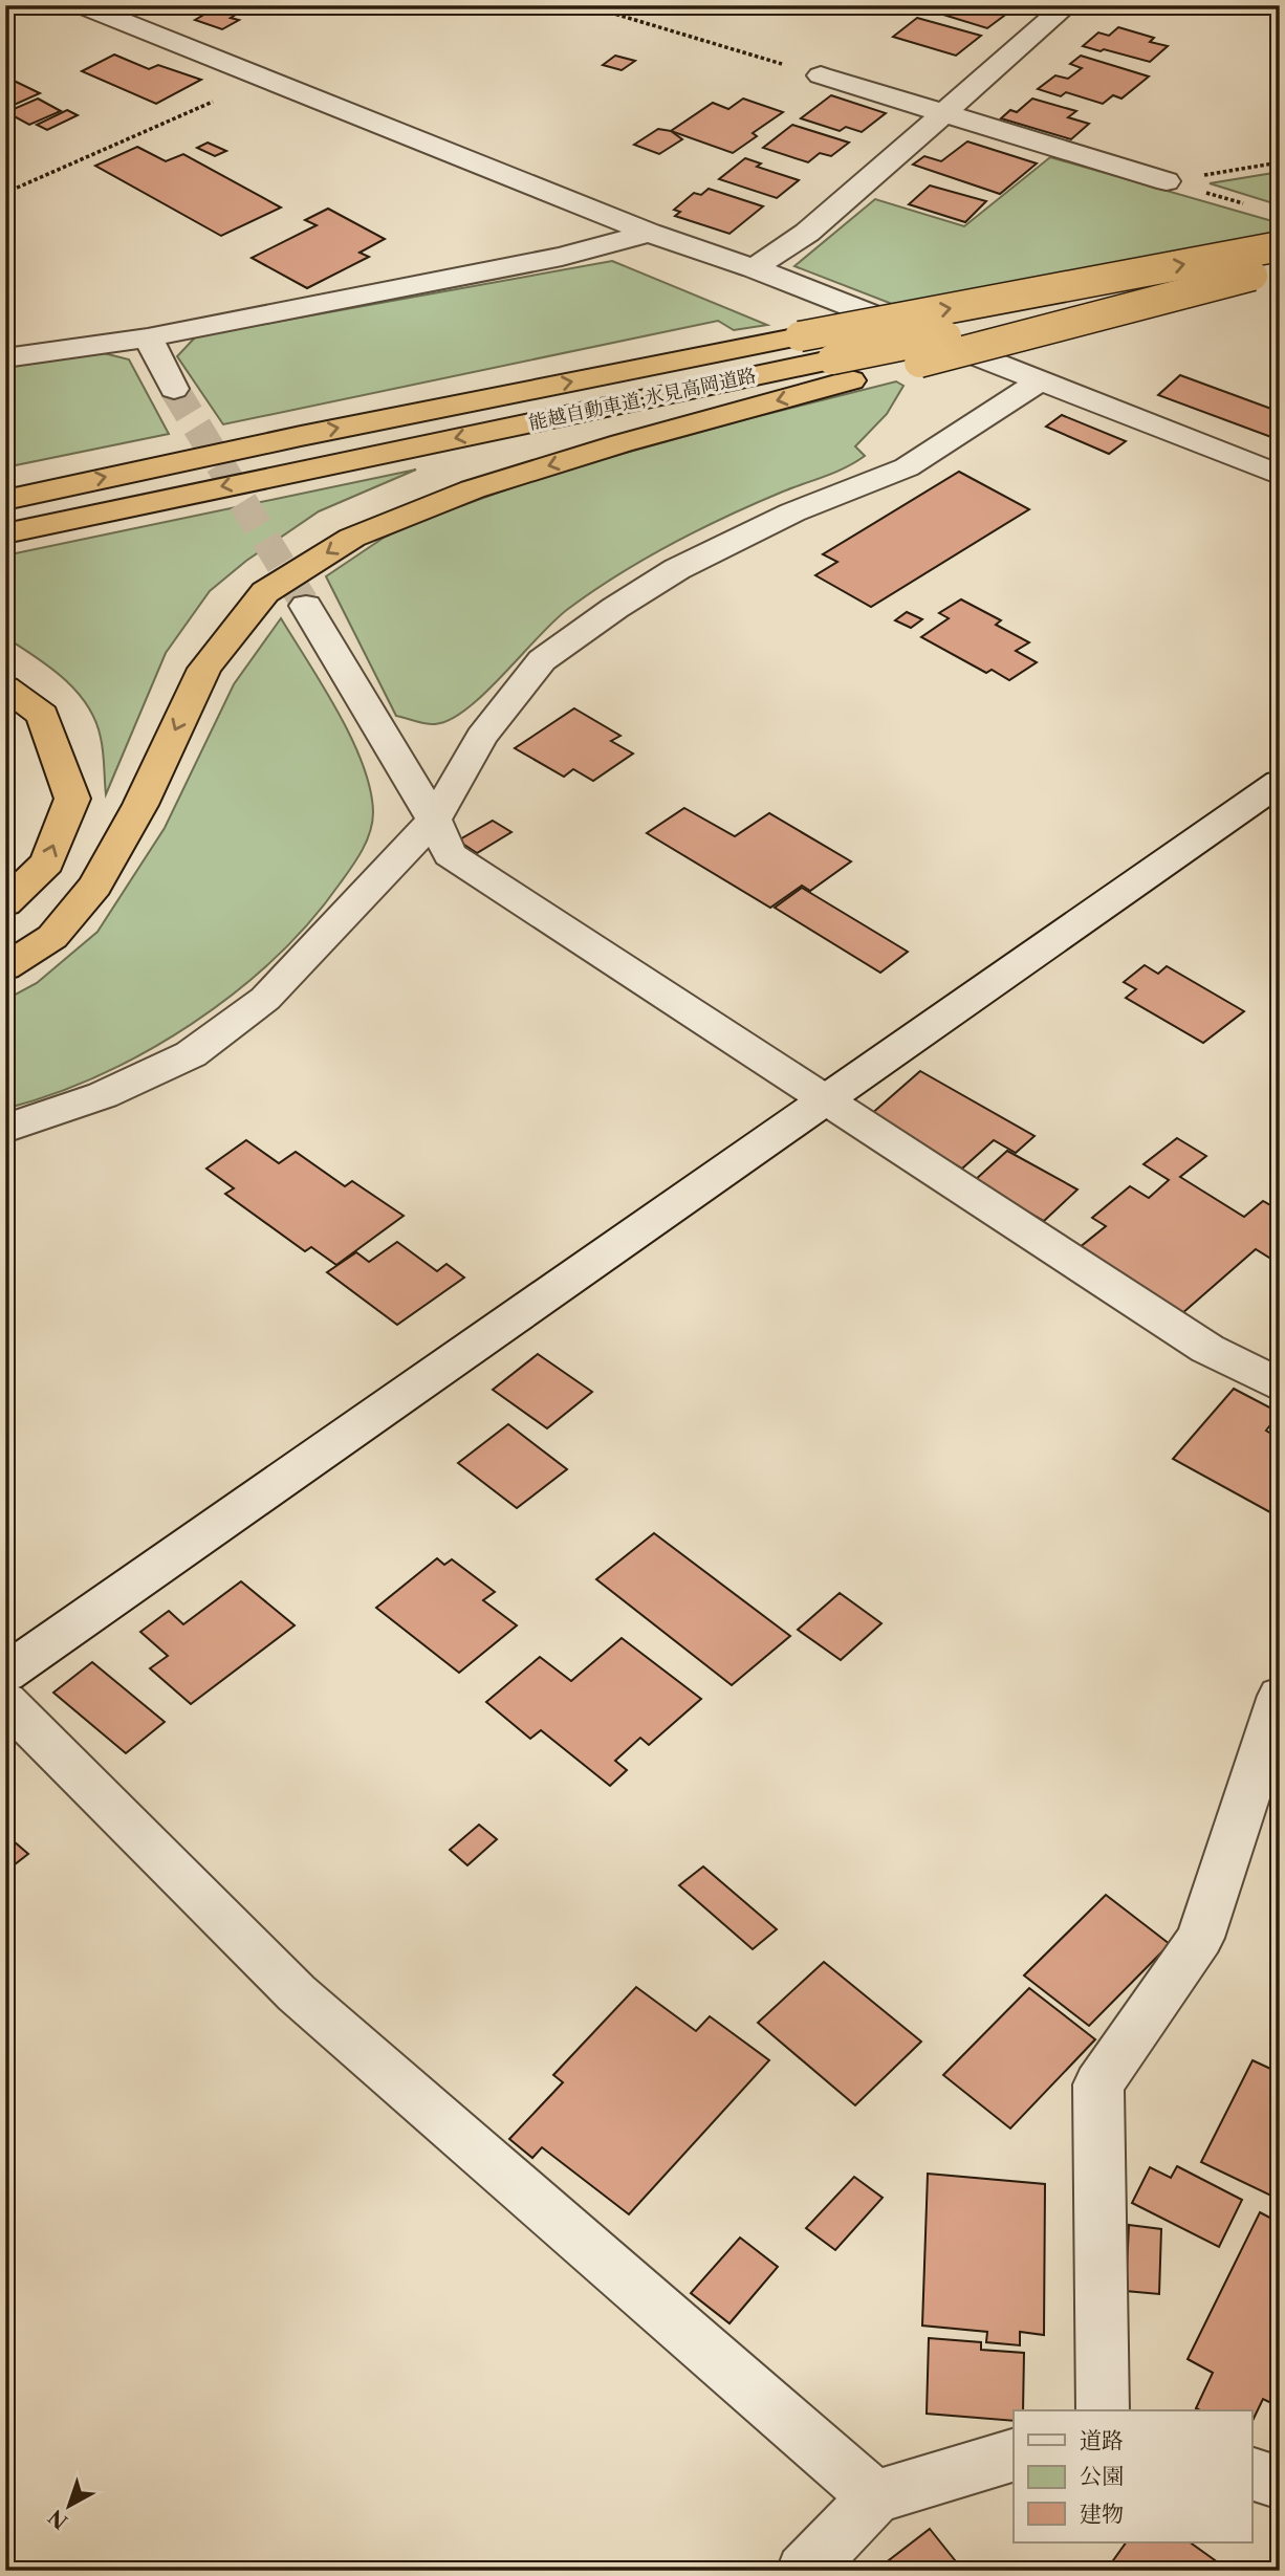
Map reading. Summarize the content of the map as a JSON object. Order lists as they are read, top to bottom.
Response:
{
  "streets": {
    "highway": ["能越自動車道;氷見高岡道路"]
  },
  "legend": ["道路", "公園", "建物"],
  "north": "bottom left"
}
